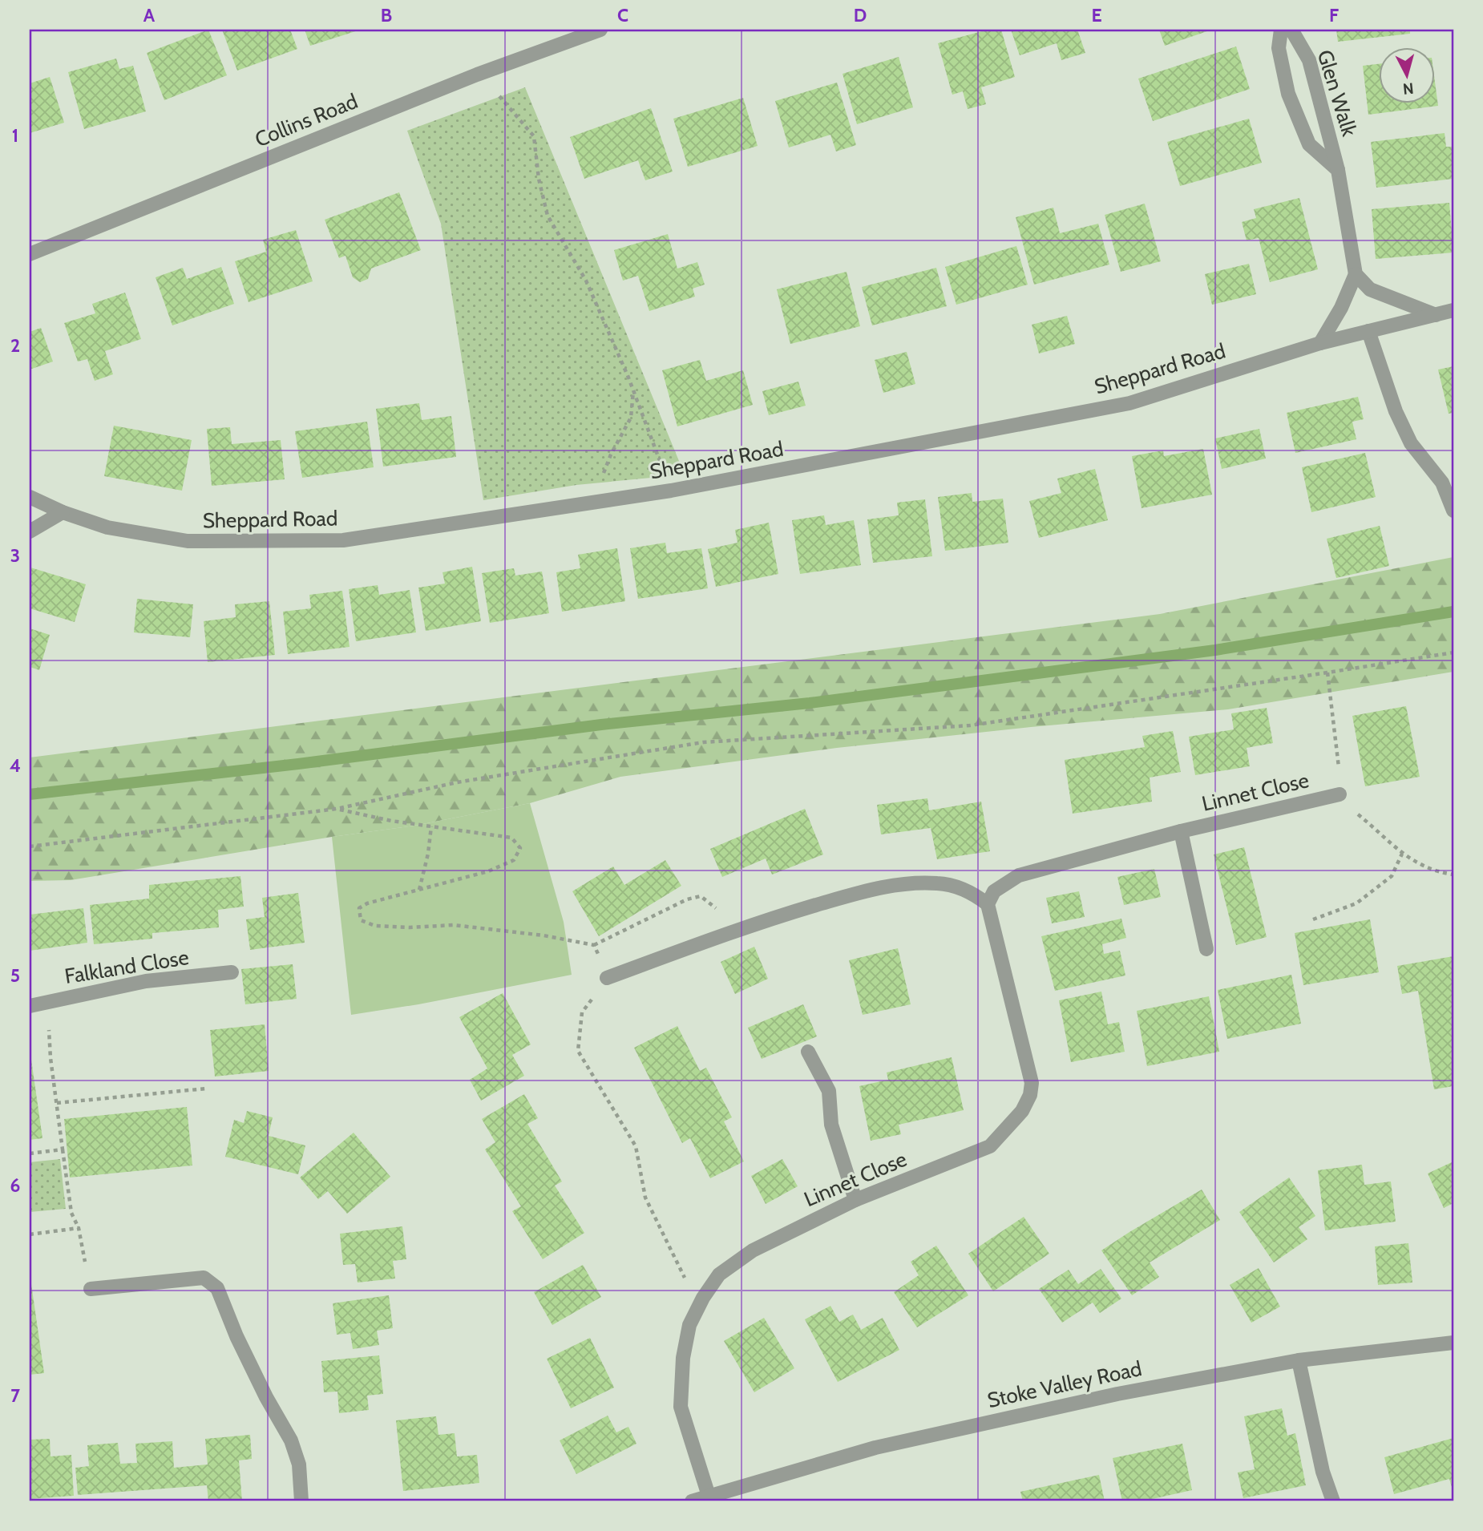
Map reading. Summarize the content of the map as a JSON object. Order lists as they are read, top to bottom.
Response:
{
  "streets": {
    "street": [
      "Glen Walk",
      "Collins Road",
      "Sheppard Road",
      "Linnet Close",
      "Falkland Close",
      "Stoke Valley Road"
    ]
  },
  "crossings": [
    ["Linnet Close", "Stoke Valley Road"]
  ],
  "north": "bottom",
  "grid": {
    "columns": [
      "A",
      "B",
      "C",
      "D",
      "E",
      "F"
    ],
    "rows": [
      "1",
      "2",
      "3",
      "4",
      "5",
      "6",
      "7"
    ]
  }
}
